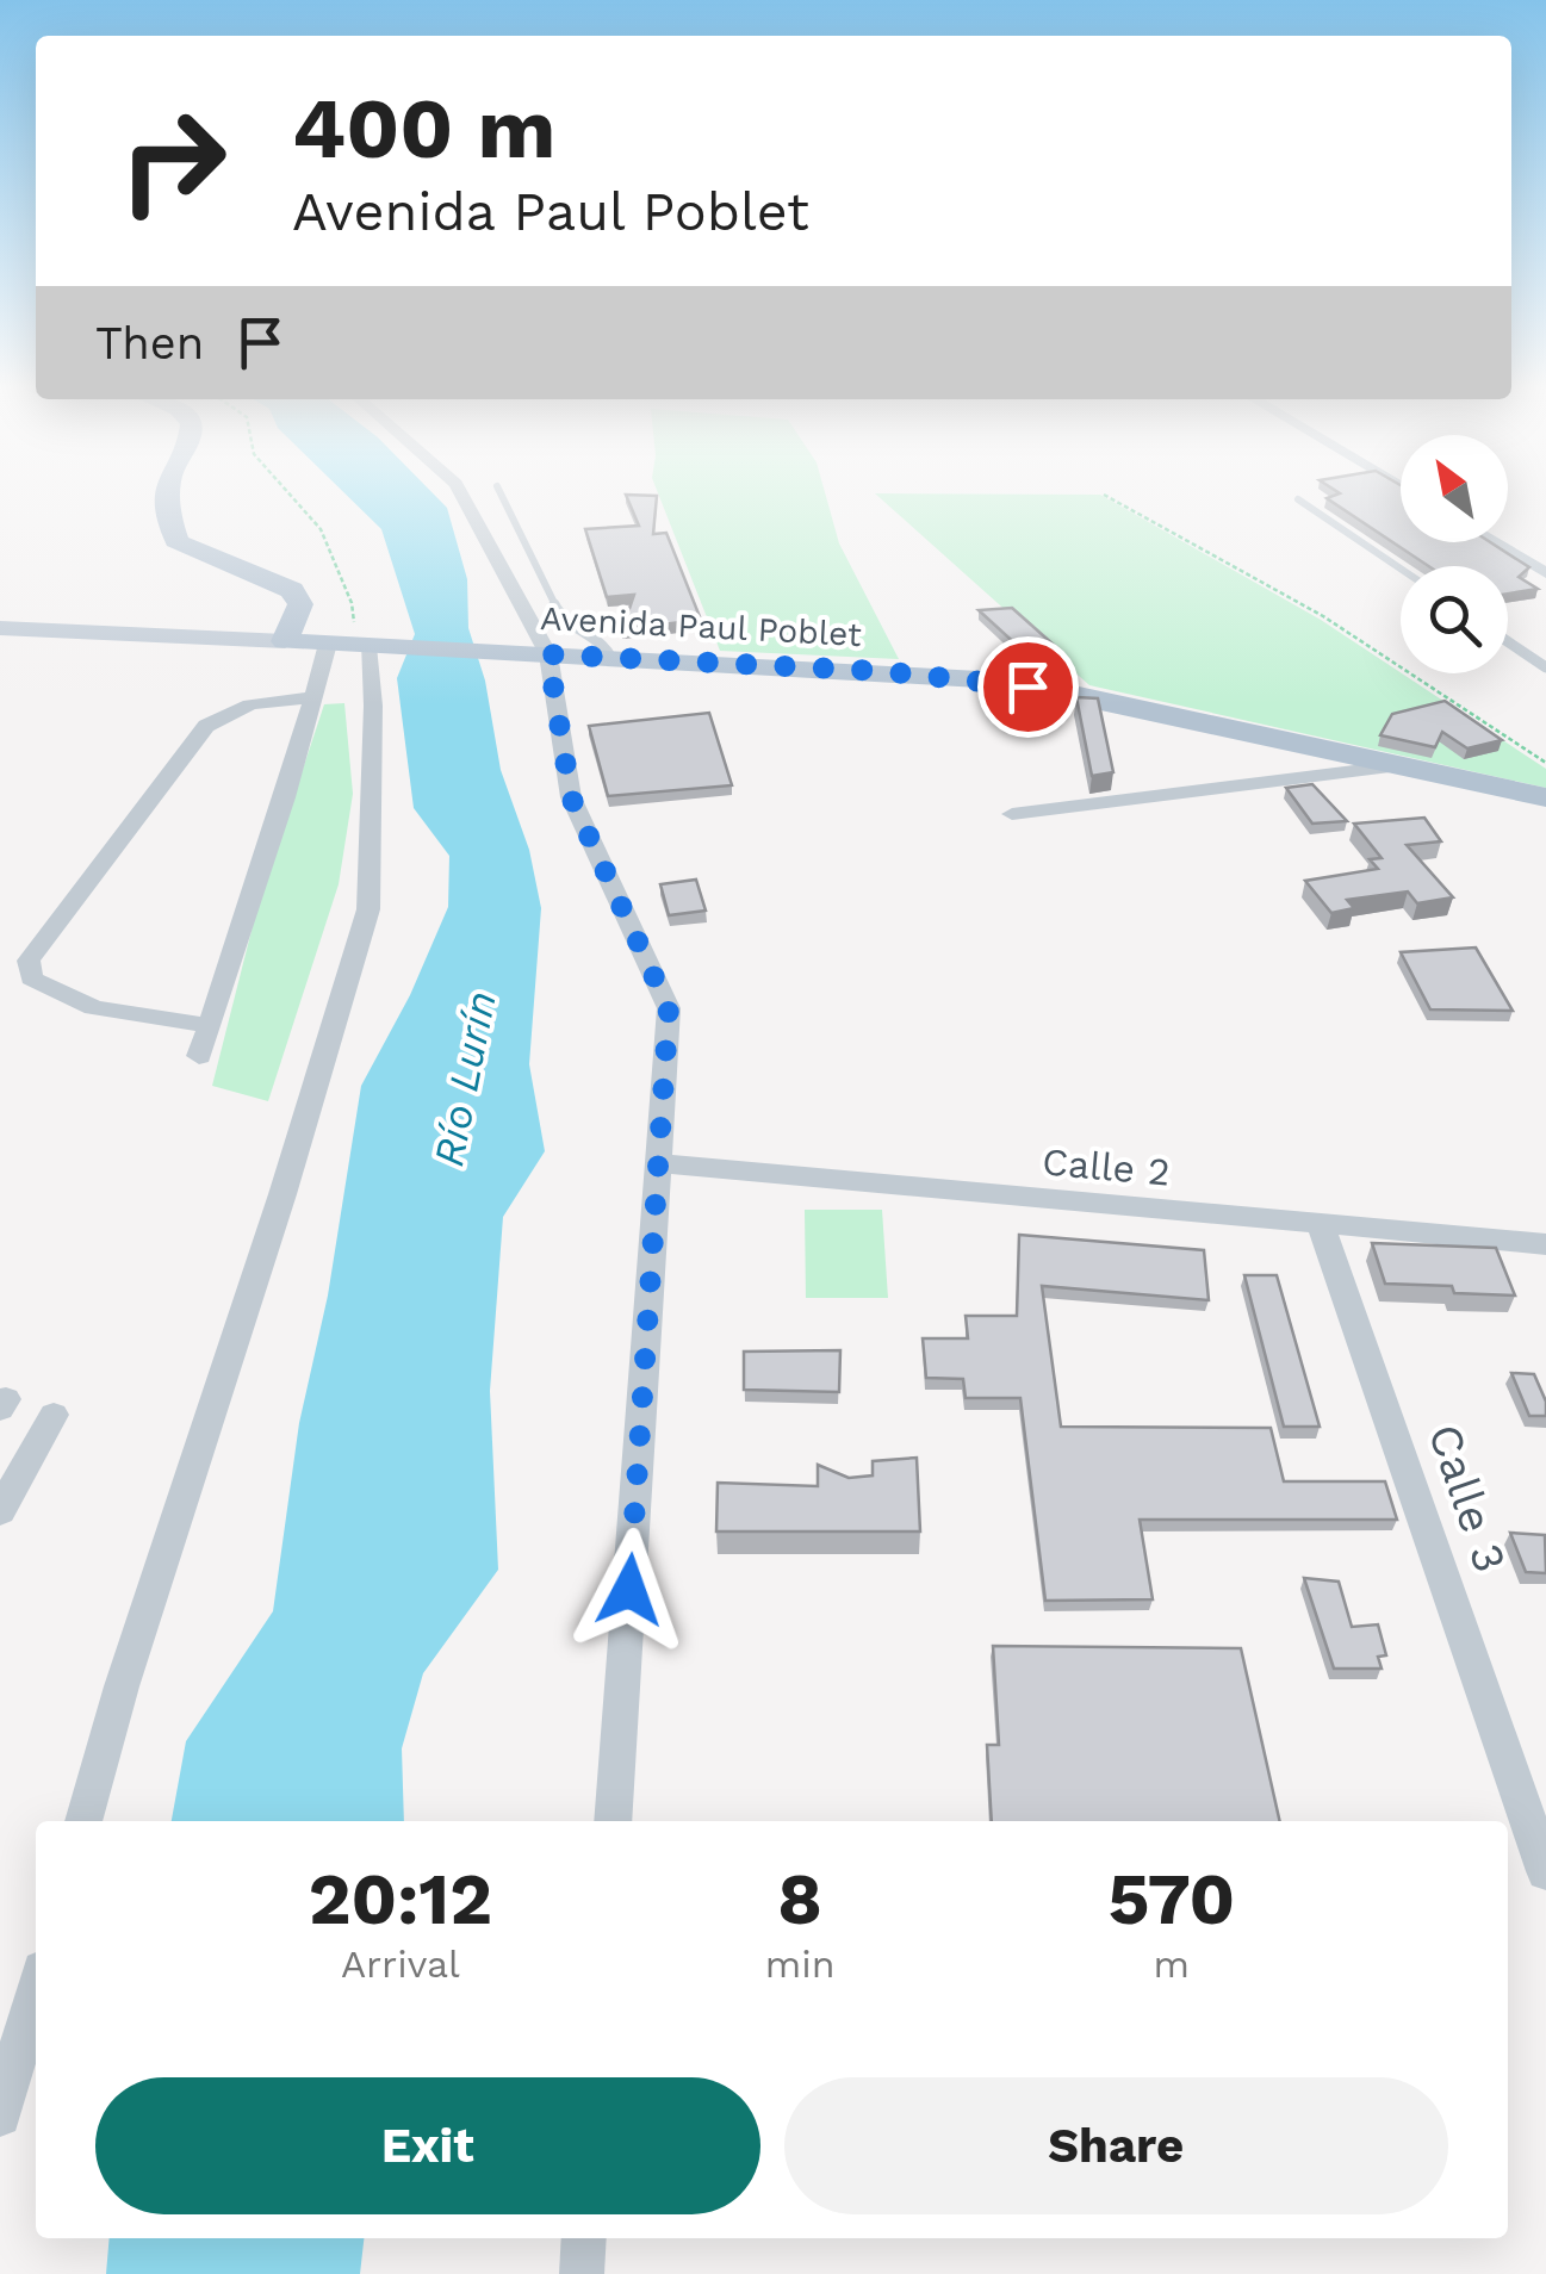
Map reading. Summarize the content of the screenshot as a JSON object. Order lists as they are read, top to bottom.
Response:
{
  "streets": {
    "main road": ["Avenida Paul Poblet"],
    "street": ["Calle 2", "Calle 3"]
  },
  "crossings": [
    ["Calle 2", "Calle 3"]
  ],
  "water": ["Río Lurín"],
  "north": "top left",
  "page": {
    "turn": ["400 m", "Avenida Paul Poblet"],
    "then": "Then",
    "eta": [
      "20:12",
      "Arrival",
      "8",
      "min",
      "570",
      "m"
    ],
    "buttons": ["Exit", "Share"]
  }
}
